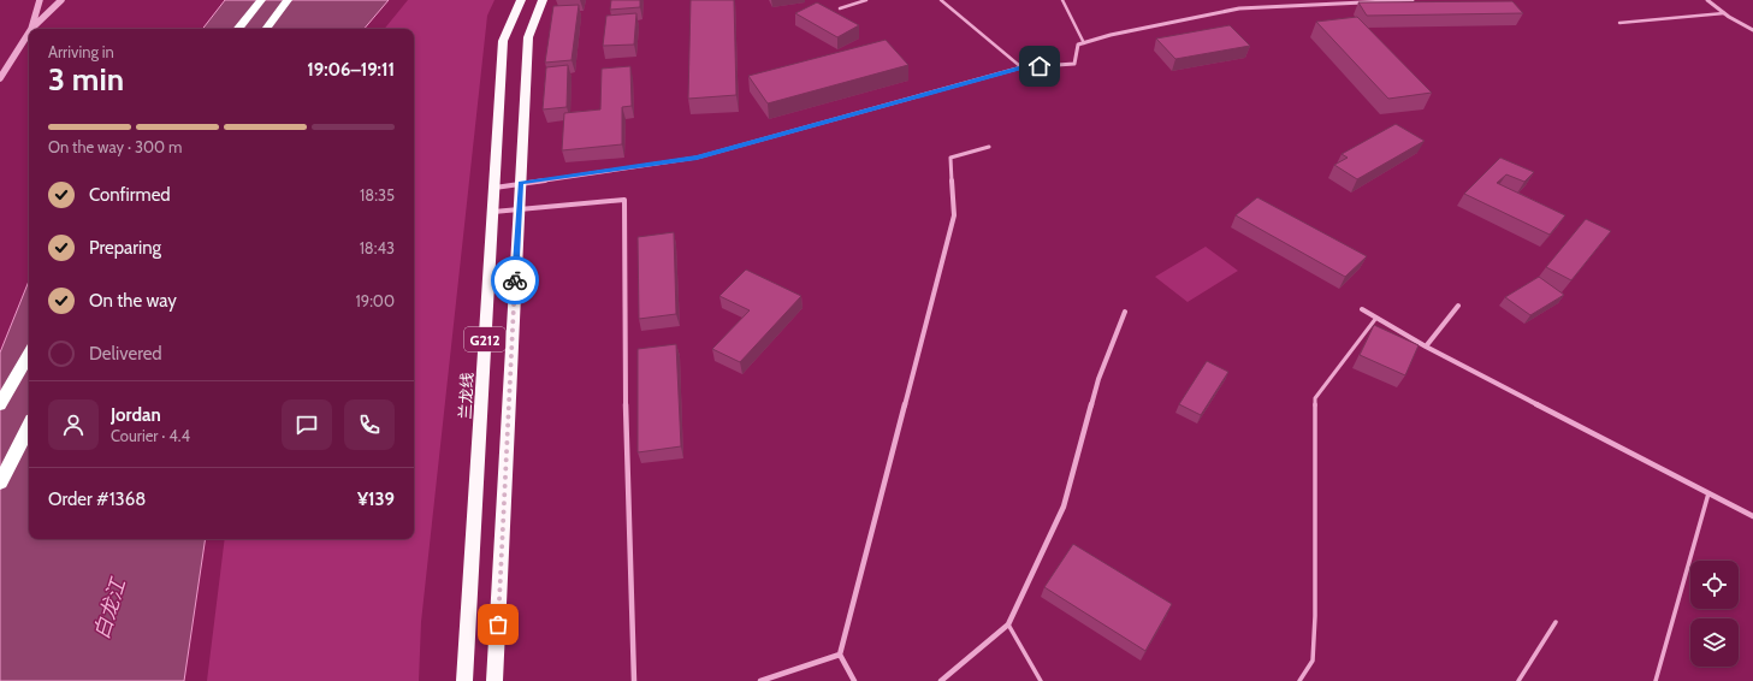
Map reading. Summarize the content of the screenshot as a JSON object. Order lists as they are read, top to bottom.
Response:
{
  "streets": {
    "highway": ["G212", "兰龙线"]
  },
  "water": ["白龙江"],
  "page": {
    "heading": ["3 min", "Arriving in", "19:06–19:11"],
    "panel": [
      "Jordan",
      "Courier · 4.4",
      "Order #1368",
      "¥139"
    ],
    "bar": "On the way · 300 m",
    "list": [
      ["Confirmed", "18:35"],
      ["Preparing", "18:43"],
      ["On the way", "19:00"],
      "Delivered"
    ]
  }
}
